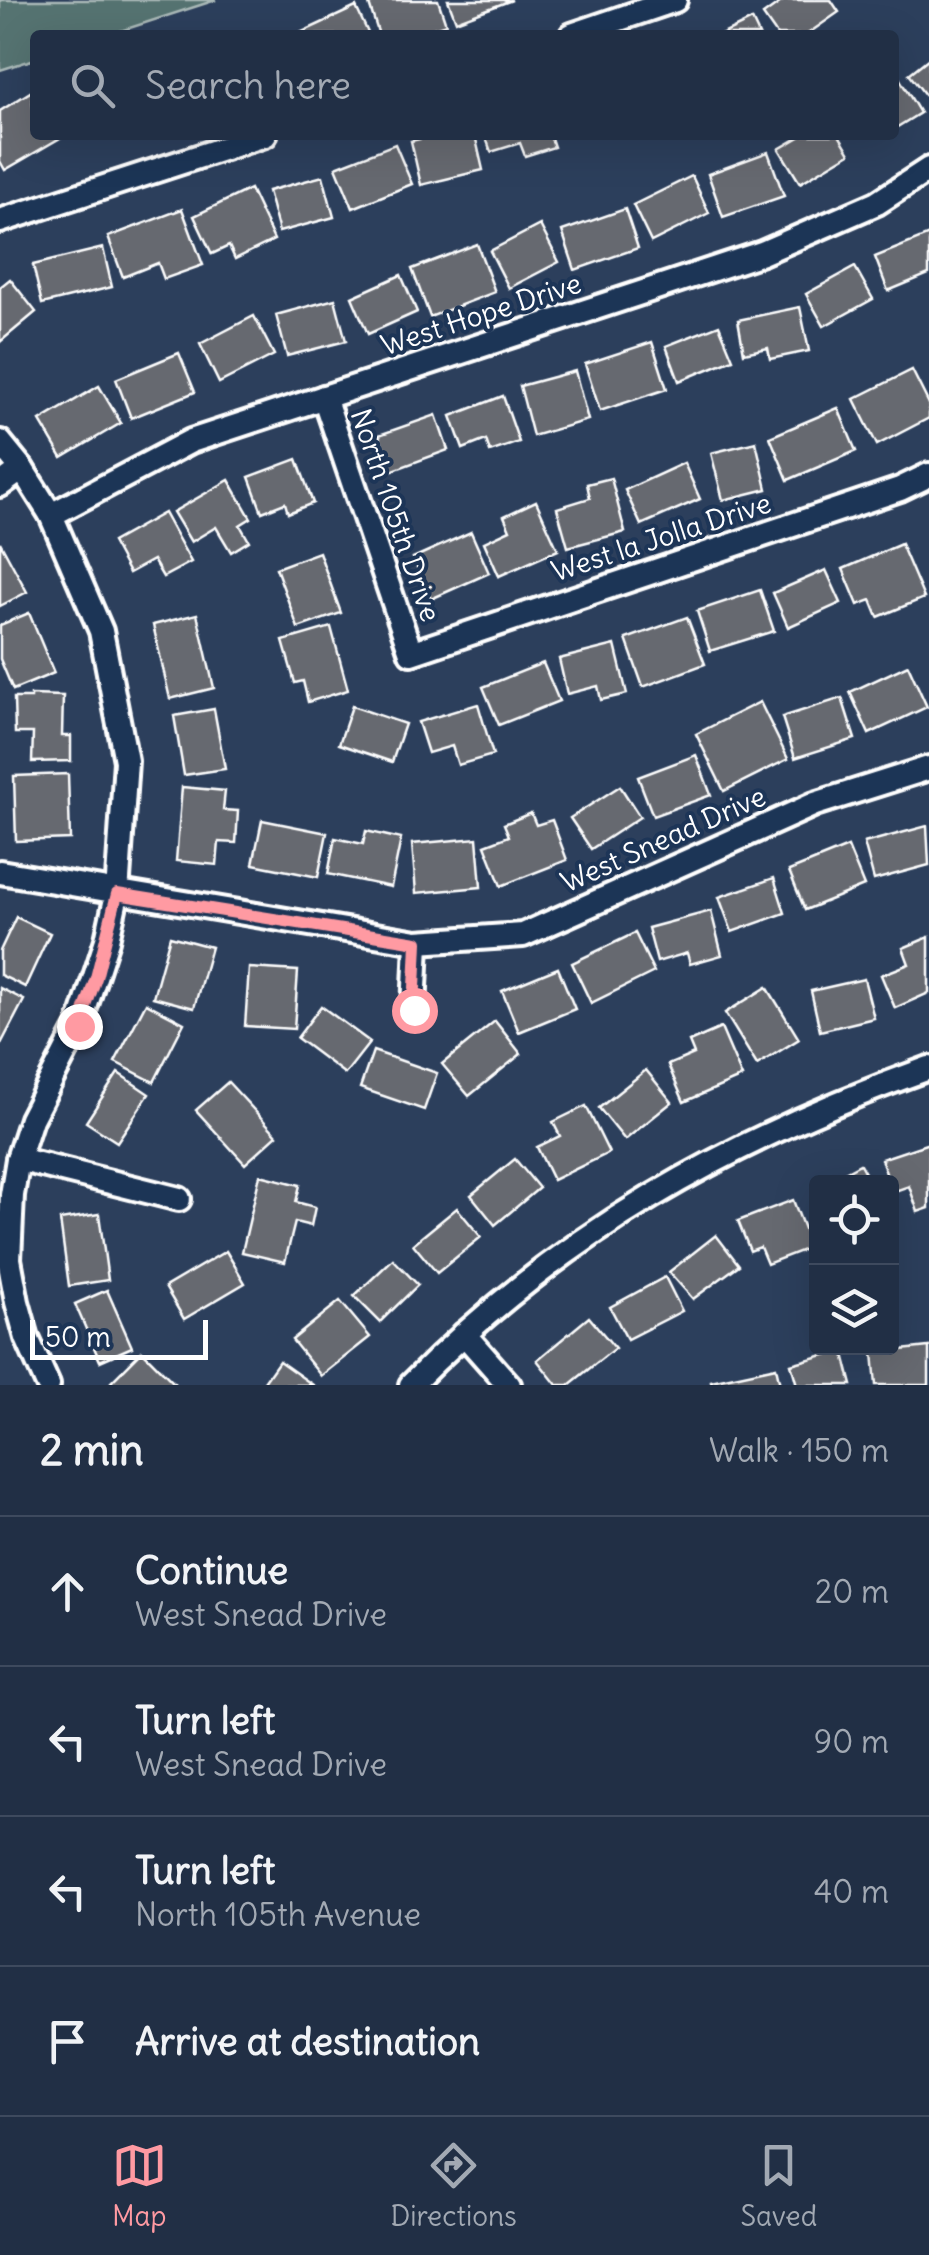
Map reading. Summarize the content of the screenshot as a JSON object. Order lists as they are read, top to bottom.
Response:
{
  "streets": {
    "street": [
      "West Hope Drive",
      "North 105th Drive",
      "West la Jolla Drive",
      "West Snead Drive"
    ]
  },
  "crossings": [
    ["West Hope Drive", "North 105th Drive"],
    ["North 105th Drive", "West la Jolla Drive"]
  ],
  "scale_bar": "50 m",
  "page": {
    "search": "Search here",
    "scale": "50 m",
    "heading": ["2 min", "Walk · 150 m"],
    "list": [
      ["Continue", "West Snead Drive", "20 m"],
      ["Turn left", "West Snead Drive", "90 m"],
      ["Turn left", "North 105th Avenue", "40 m"],
      "Arrive at destination"
    ],
    "nav": ["Map", "Directions", "Saved"]
  }
}
